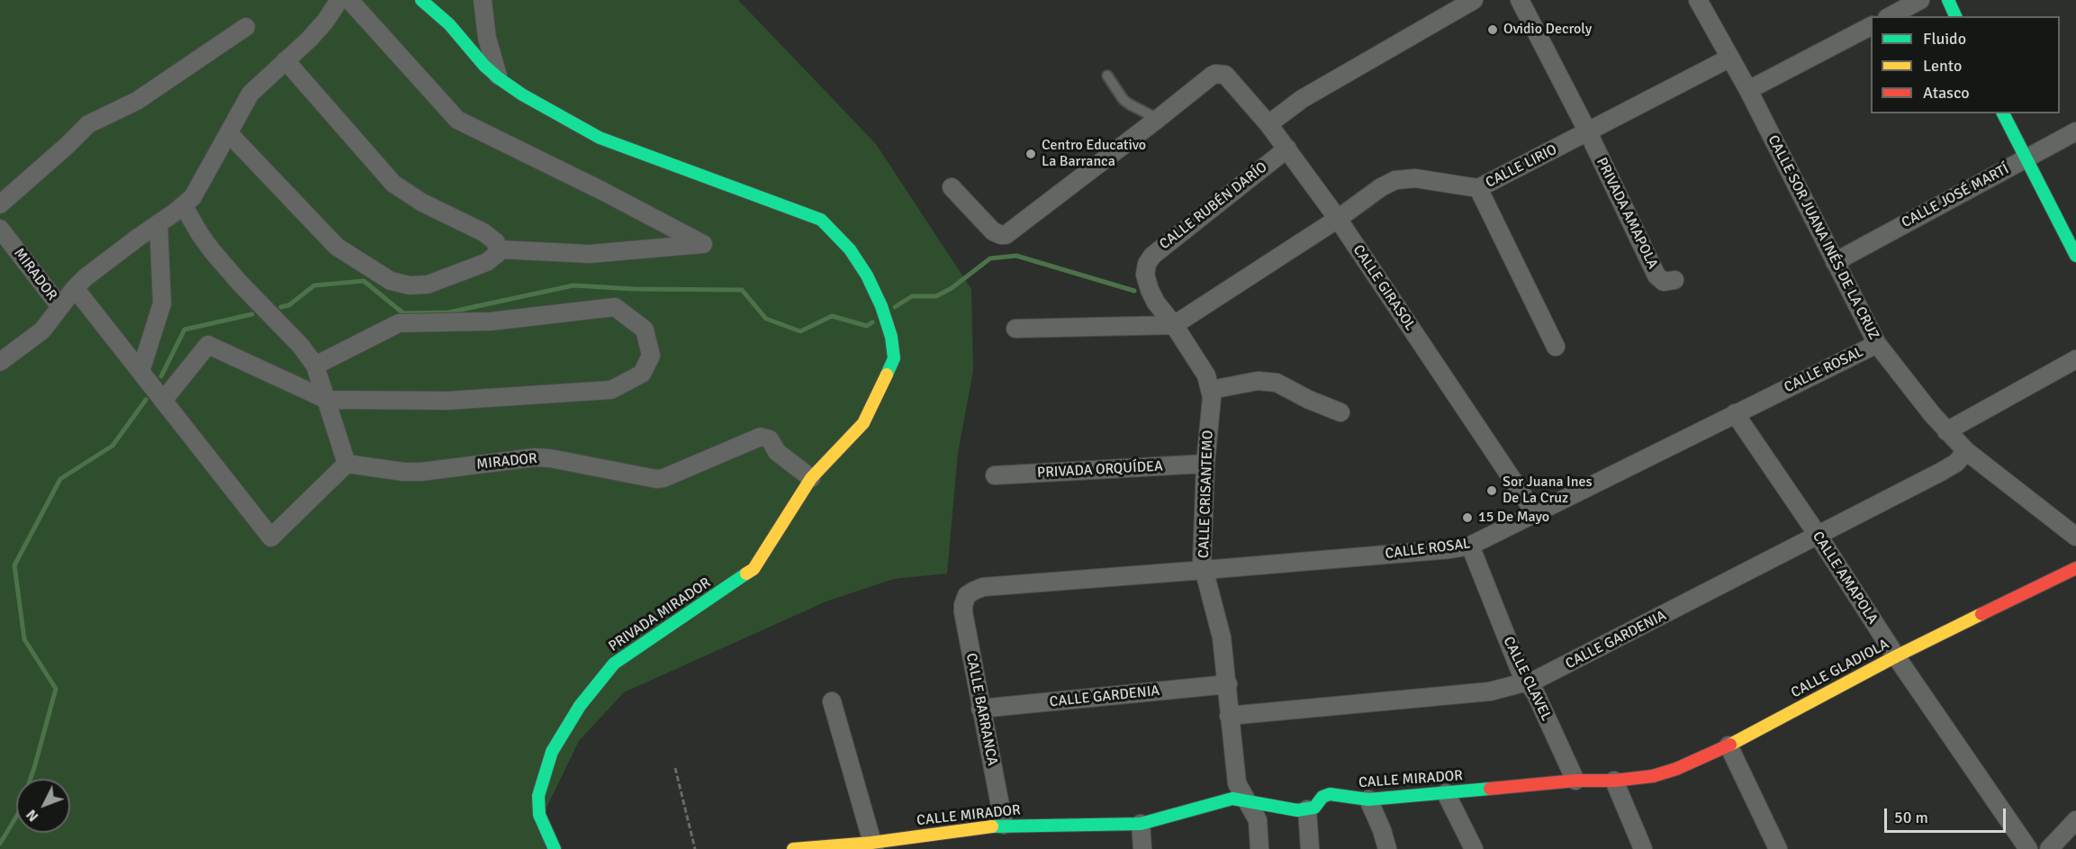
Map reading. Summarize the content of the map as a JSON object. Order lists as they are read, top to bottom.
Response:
{
  "streets": {
    "street": [
      "CALLE LIRIO",
      "CALLE JOSÉ MARTÍ",
      "CALLE RUBÉN DARÍO",
      "PRIVADA AMAPOLA",
      "CALLE SOR JUANA INÉS DE LA CRUZ",
      "MIRADOR",
      "CALLE GIRASOL",
      "CALLE ROSAL",
      "PRIVADA ORQUÍDEA",
      "CALLE CRISANTEMO",
      "CALLE AMAPOLA",
      "PRIVADA MIRADOR",
      "CALLE GARDENIA",
      "CALLE GLADIOLA",
      "CALLE CLAVEL",
      "CALLE BARRANCA",
      "CALLE MIRADOR"
    ]
  },
  "crossings": [
    ["CALLE LIRIO", "CALLE RUBÉN DARÍO"],
    ["CALLE LIRIO", "PRIVADA AMAPOLA"],
    ["CALLE LIRIO", "CALLE SOR JUANA INÉS DE LA CRUZ"],
    ["CALLE LIRIO", "CALLE GIRASOL"],
    ["CALLE LIRIO", "CALLE CRISANTEMO"],
    ["CALLE JOSÉ MARTÍ", "CALLE SOR JUANA INÉS DE LA CRUZ"],
    ["CALLE RUBÉN DARÍO", "CALLE GIRASOL"],
    ["CALLE RUBÉN DARÍO", "CALLE CRISANTEMO"],
    ["CALLE SOR JUANA INÉS DE LA CRUZ", "CALLE ROSAL"],
    ["CALLE SOR JUANA INÉS DE LA CRUZ", "CALLE GARDENIA"],
    ["MIRADOR", "PRIVADA MIRADOR"],
    ["CALLE GIRASOL", "CALLE ROSAL"],
    ["CALLE ROSAL", "CALLE CRISANTEMO"],
    ["CALLE ROSAL", "CALLE AMAPOLA"],
    ["CALLE ROSAL", "CALLE CLAVEL"],
    ["CALLE ROSAL", "CALLE BARRANCA"],
    ["PRIVADA ORQUÍDEA", "CALLE CRISANTEMO"],
    ["CALLE CRISANTEMO", "CALLE GARDENIA"],
    ["CALLE CRISANTEMO", "CALLE MIRADOR"],
    ["CALLE AMAPOLA", "CALLE GARDENIA"],
    ["CALLE AMAPOLA", "CALLE GLADIOLA"],
    ["CALLE GARDENIA", "CALLE CLAVEL"],
    ["CALLE GARDENIA", "CALLE BARRANCA"],
    ["CALLE GLADIOLA", "CALLE MIRADOR"],
    ["CALLE CLAVEL", "CALLE MIRADOR"],
    ["CALLE BARRANCA", "CALLE MIRADOR"]
  ],
  "places": [
    "Ovidio Decroly",
    "Centro Educativo La Barranca",
    "Sor Juana Ines De La Cruz",
    "15 De Mayo"
  ],
  "legend": ["Fluido", "Lento", "Atasco"],
  "scale_bar": "50 m",
  "north": "bottom left"
}
